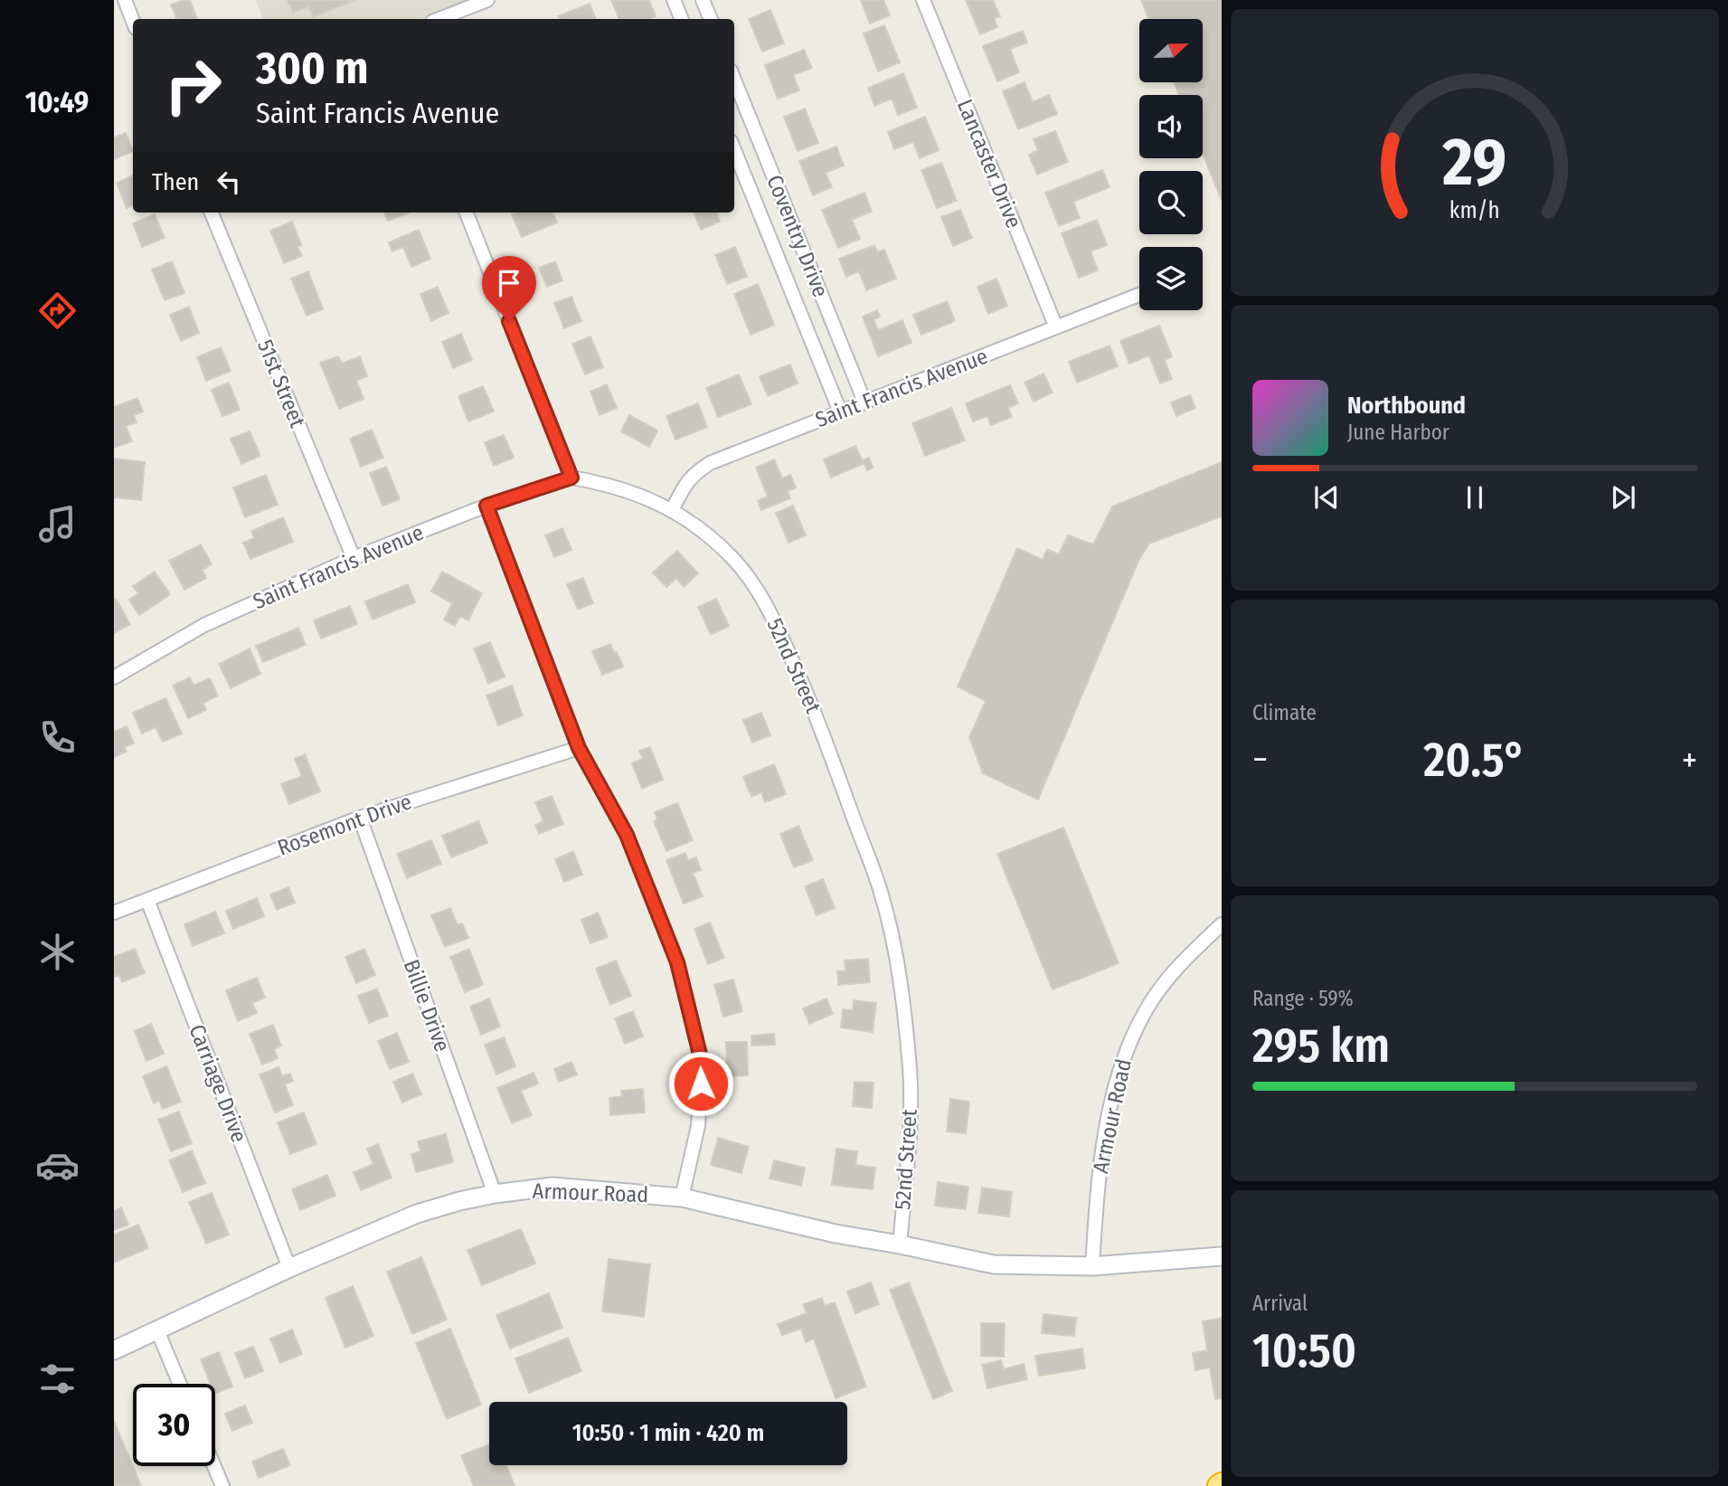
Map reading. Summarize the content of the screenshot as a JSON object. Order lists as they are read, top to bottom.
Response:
{
  "streets": {
    "street": [
      "Lancaster Drive",
      "Coventry Drive",
      "51st Street",
      "Saint Francis Avenue",
      "52nd Street",
      "Rosemont Drive",
      "Billie Drive",
      "Carriage Drive",
      "Armour Road"
    ]
  },
  "crossings": [
    ["Lancaster Drive", "Saint Francis Avenue"],
    ["Coventry Drive", "Saint Francis Avenue"],
    ["51st Street", "Saint Francis Avenue"],
    ["Saint Francis Avenue", "52nd Street"],
    ["52nd Street", "Armour Road"],
    ["Rosemont Drive", "Billie Drive"],
    ["Rosemont Drive", "Carriage Drive"],
    ["Billie Drive", "Armour Road"],
    ["Carriage Drive", "Armour Road"]
  ],
  "north": "right",
  "page": {
    "tabs": "10:49",
    "turn": ["300 m", "Saint Francis Avenue"],
    "then": "Then",
    "song": ["Northbound", "June Harbor"],
    "tile": [
      "Climate",
      ["Range · 59%", "295 km"],
      ["Arrival", "10:50"]
    ],
    "heat": ["−", "20.5°", "+"],
    "limit": "30",
    "trip": "10:50 · 1 min · 420 m",
    "gauge": ["29", "km/h"]
  }
}
